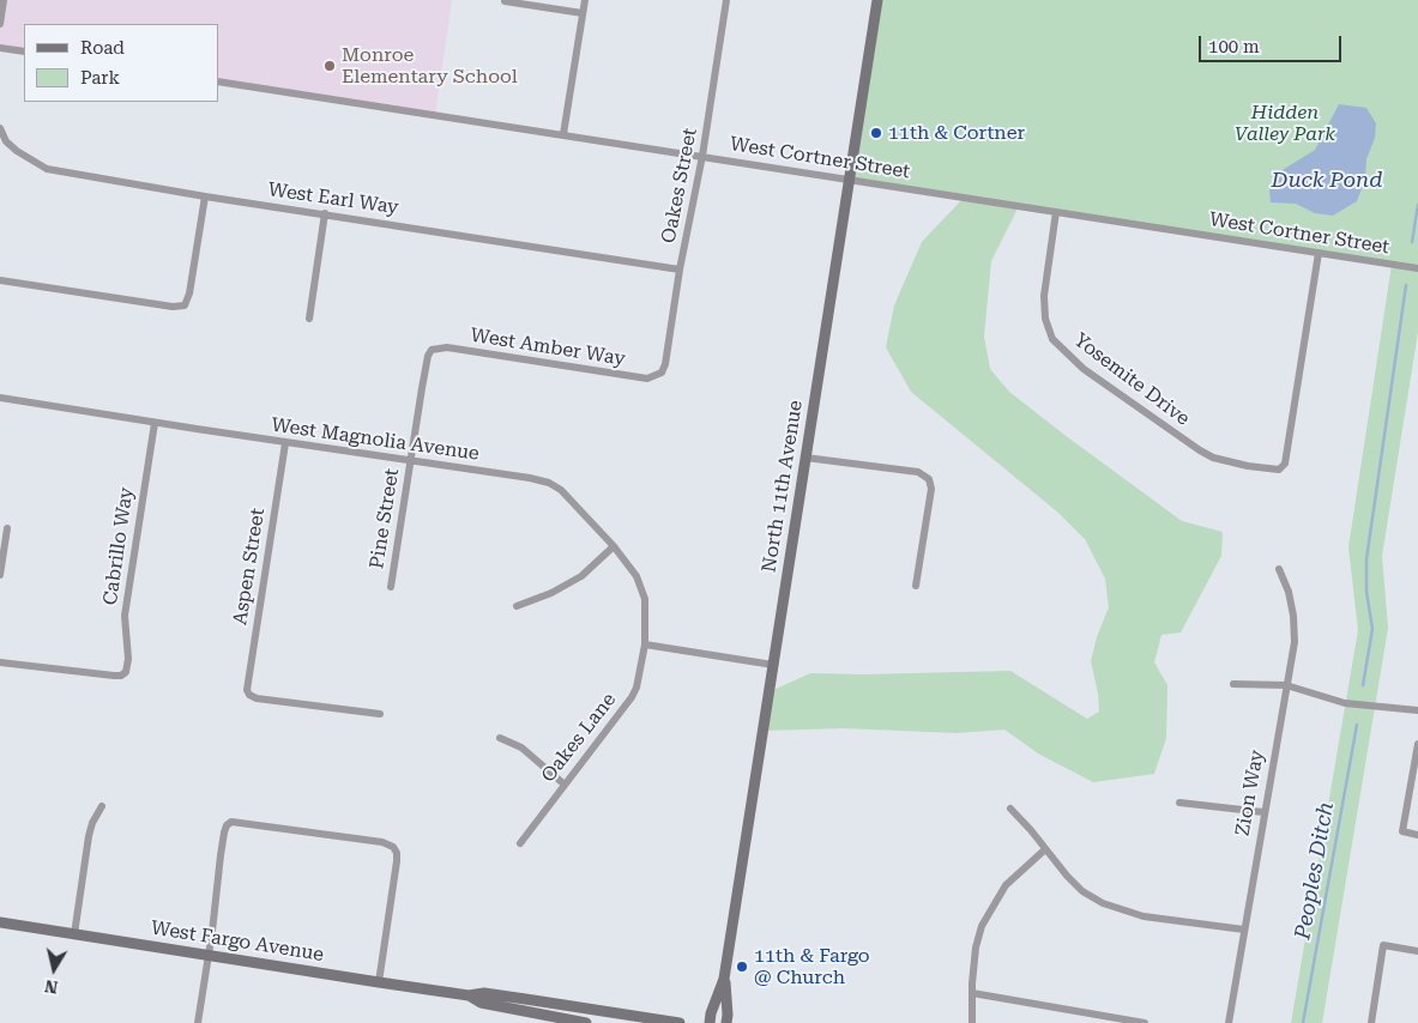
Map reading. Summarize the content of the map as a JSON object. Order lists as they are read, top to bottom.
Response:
{
  "streets": {
    "main road": ["North 11th Avenue", "West Fargo Avenue"],
    "street": [
      "West Cortner Street",
      "Oakes Street",
      "West Earl Way",
      "West Amber Way",
      "Yosemite Drive",
      "West Magnolia Avenue",
      "Pine Street",
      "Cabrillo Way",
      "Aspen Street",
      "Oakes Lane",
      "Zion Way"
    ]
  },
  "crossings": [
    ["West Cortner Street", "Oakes Street"],
    ["West Cortner Street", "Yosemite Drive"],
    ["West Cortner Street", "North 11th Avenue"],
    ["Oakes Street", "West Earl Way"],
    ["Oakes Street", "West Amber Way"],
    ["West Amber Way", "Pine Street"],
    ["West Magnolia Avenue", "Pine Street"],
    ["West Magnolia Avenue", "Cabrillo Way"],
    ["West Magnolia Avenue", "Aspen Street"],
    ["West Magnolia Avenue", "Oakes Lane"]
  ],
  "water": ["Duck Pond", "Peoples Ditch"],
  "parks": ["Hidden Valley Park"],
  "places": ["Monroe Elementary School", "11th & Cortner", "11th & Fargo @ Church"],
  "legend": ["Road", "Park"],
  "scale_bar": "100 m",
  "north": "bottom"
}
